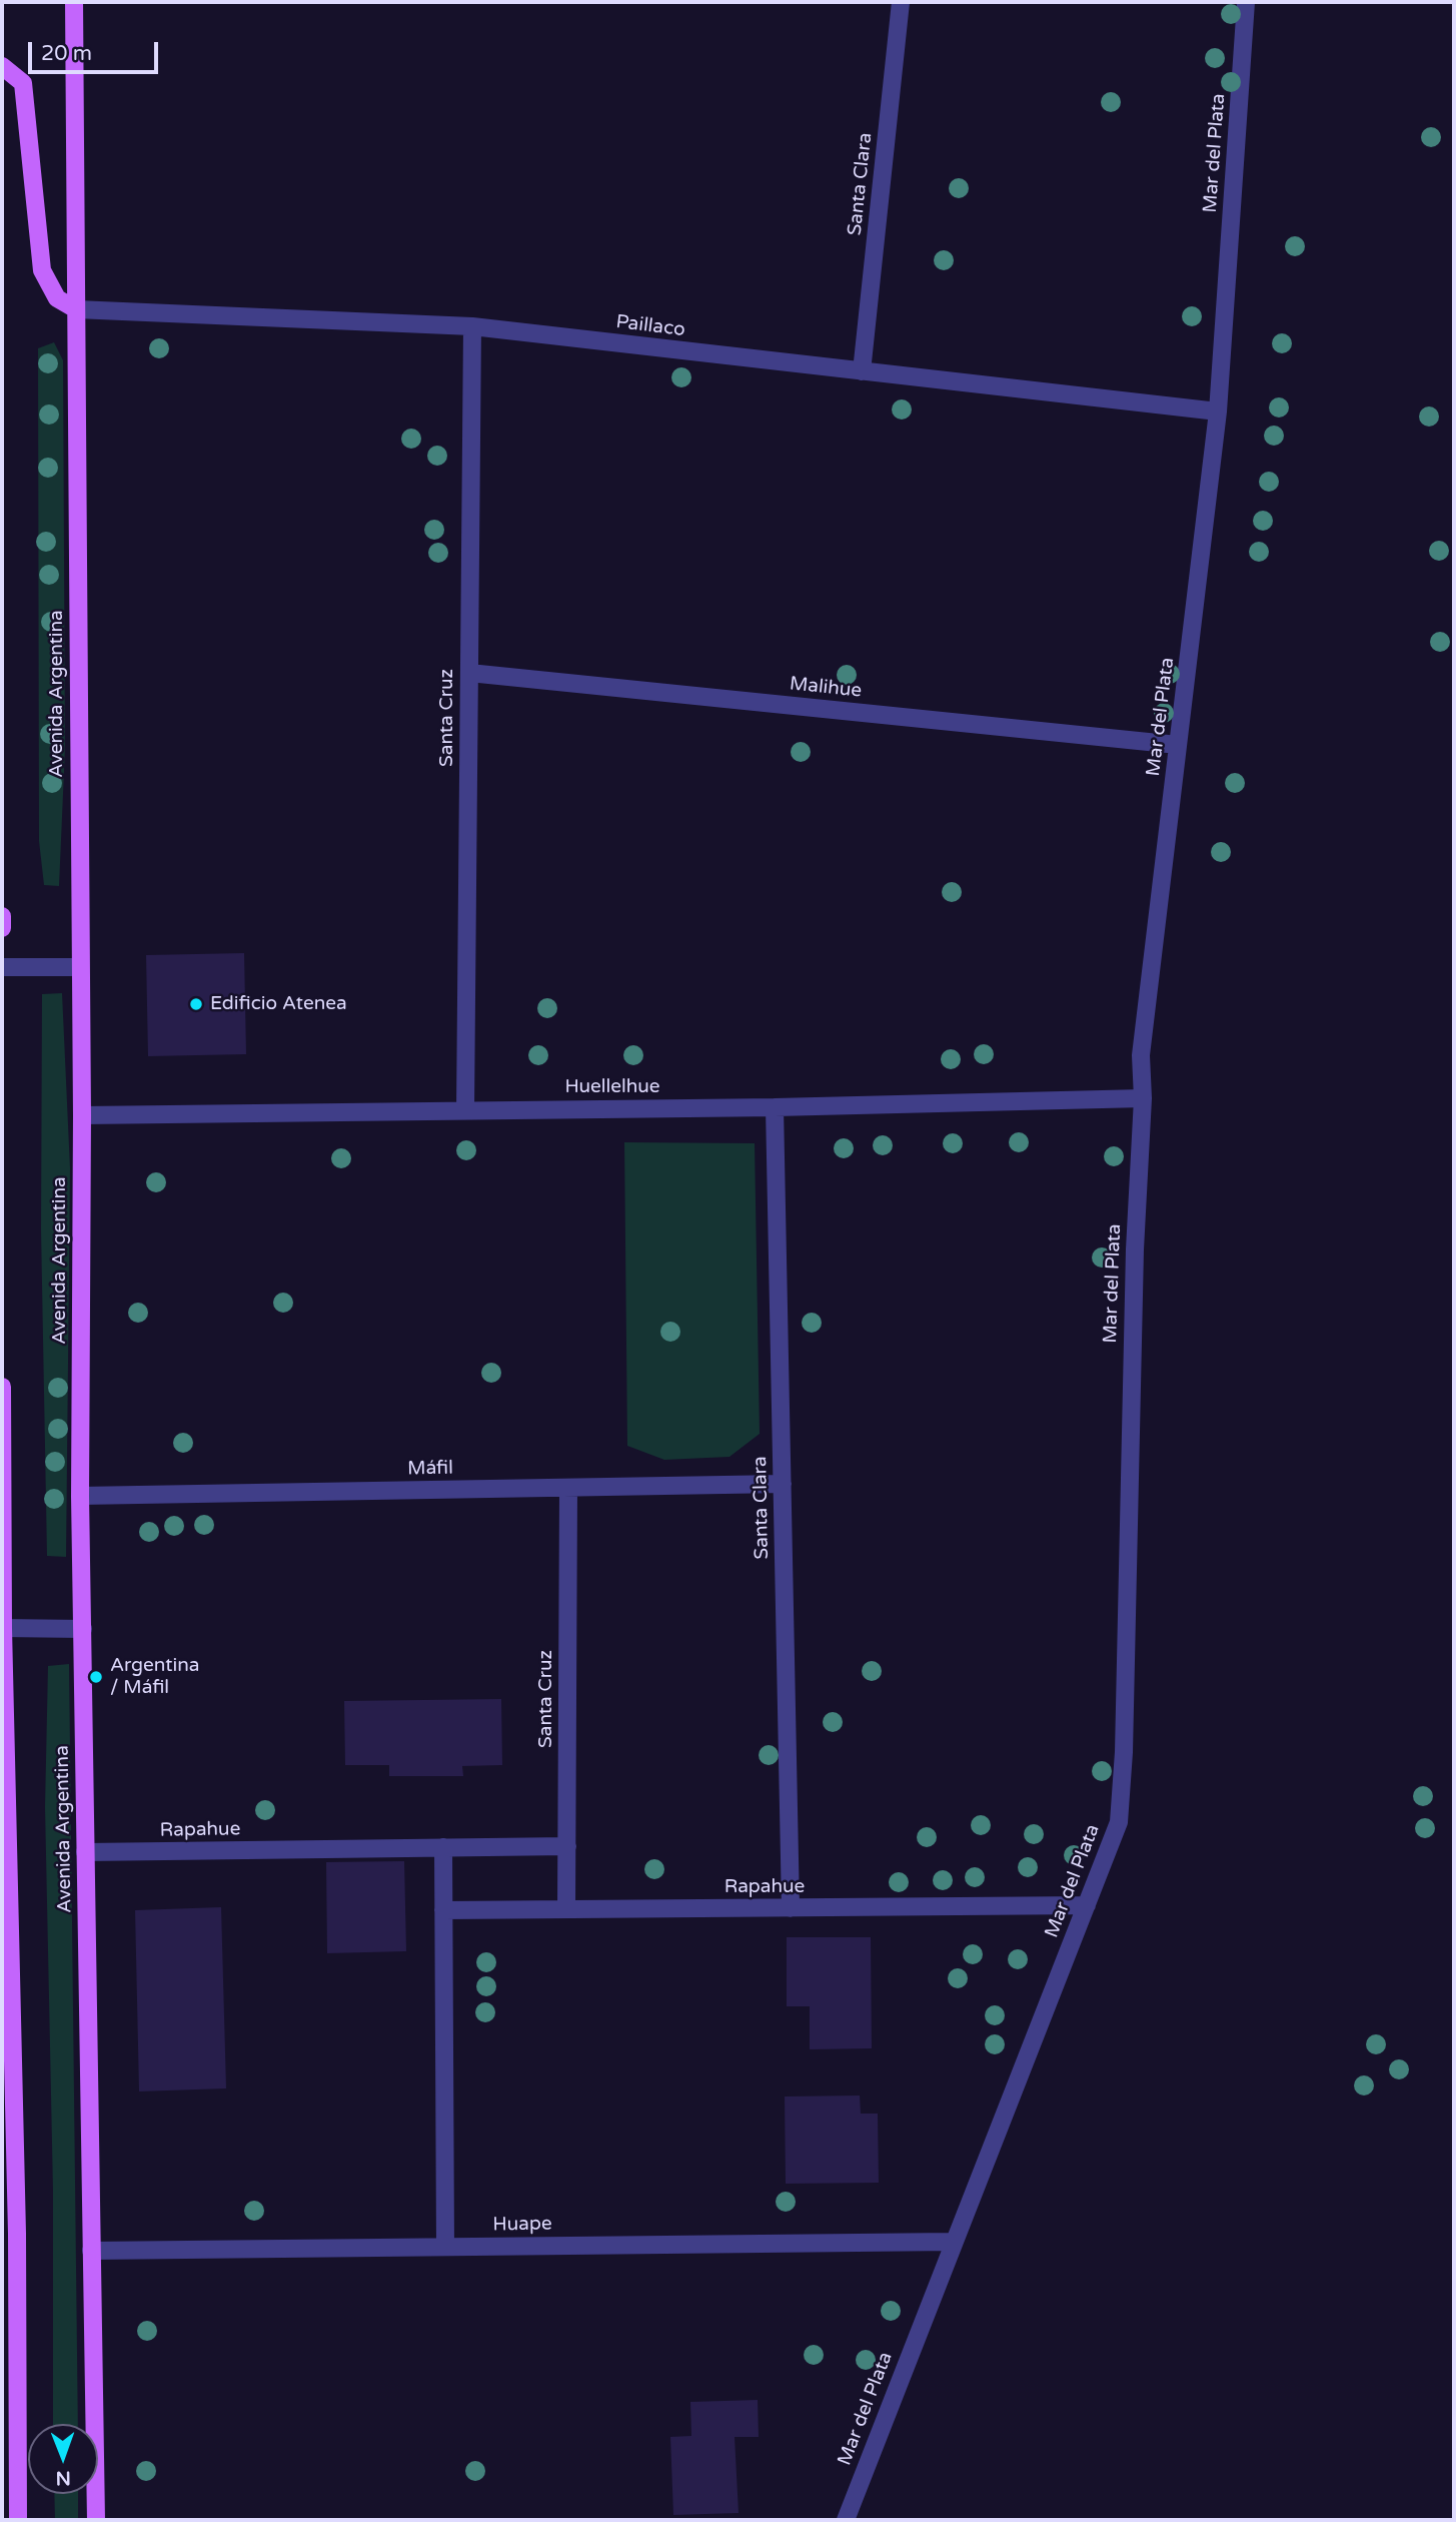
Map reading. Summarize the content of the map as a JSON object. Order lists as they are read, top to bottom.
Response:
{
  "streets": {
    "main road": ["Avenida Argentina"],
    "street": [
      "Mar del Plata",
      "Santa Clara",
      "Paillaco",
      "Malihue",
      "Santa Cruz",
      "Huellelhue",
      "Máfil",
      "Rapahue",
      "Huape"
    ]
  },
  "crossings": [
    ["Mar del Plata", "Paillaco"],
    ["Mar del Plata", "Malihue"],
    ["Mar del Plata", "Huellelhue"],
    ["Mar del Plata", "Rapahue"],
    ["Mar del Plata", "Huape"],
    ["Santa Clara", "Paillaco"],
    ["Santa Clara", "Huellelhue"],
    ["Santa Clara", "Máfil"],
    ["Santa Clara", "Rapahue"],
    ["Paillaco", "Avenida Argentina"],
    ["Paillaco", "Santa Cruz"],
    ["Malihue", "Santa Cruz"],
    ["Avenida Argentina", "Huellelhue"],
    ["Avenida Argentina", "Máfil"],
    ["Avenida Argentina", "Rapahue"],
    ["Avenida Argentina", "Huape"],
    ["Santa Cruz", "Huellelhue"],
    ["Santa Cruz", "Máfil"],
    ["Santa Cruz", "Rapahue"]
  ],
  "places": ["Edificio Atenea", "Argentina / Máfil"],
  "scale_bar": "20 m",
  "north": "bottom"
}
